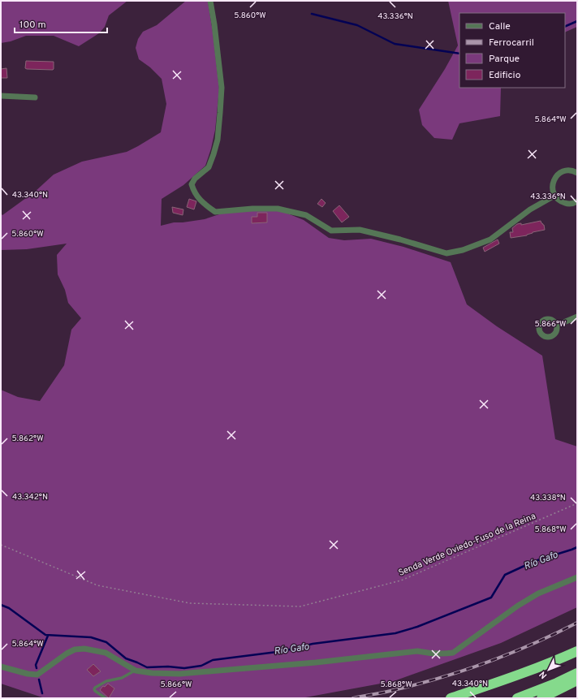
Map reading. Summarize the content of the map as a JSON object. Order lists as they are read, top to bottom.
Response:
{
  "streets": {
    "path": ["Senda Verde Oviedo-Fuso de la Reina"]
  },
  "water": ["Río Gafo"],
  "legend": [
    "Calle",
    "Ferrocarril",
    "Parque",
    "Edificio"
  ],
  "scale_bar": "100 m",
  "north": "bottom left",
  "coordinates": [
    "5.860°W",
    "43.336°N",
    "5.864°W",
    "43.340°N",
    "5.866°W",
    "5.862°W",
    "43.342°N",
    "43.338°N",
    "5.868°W"
  ]
}
